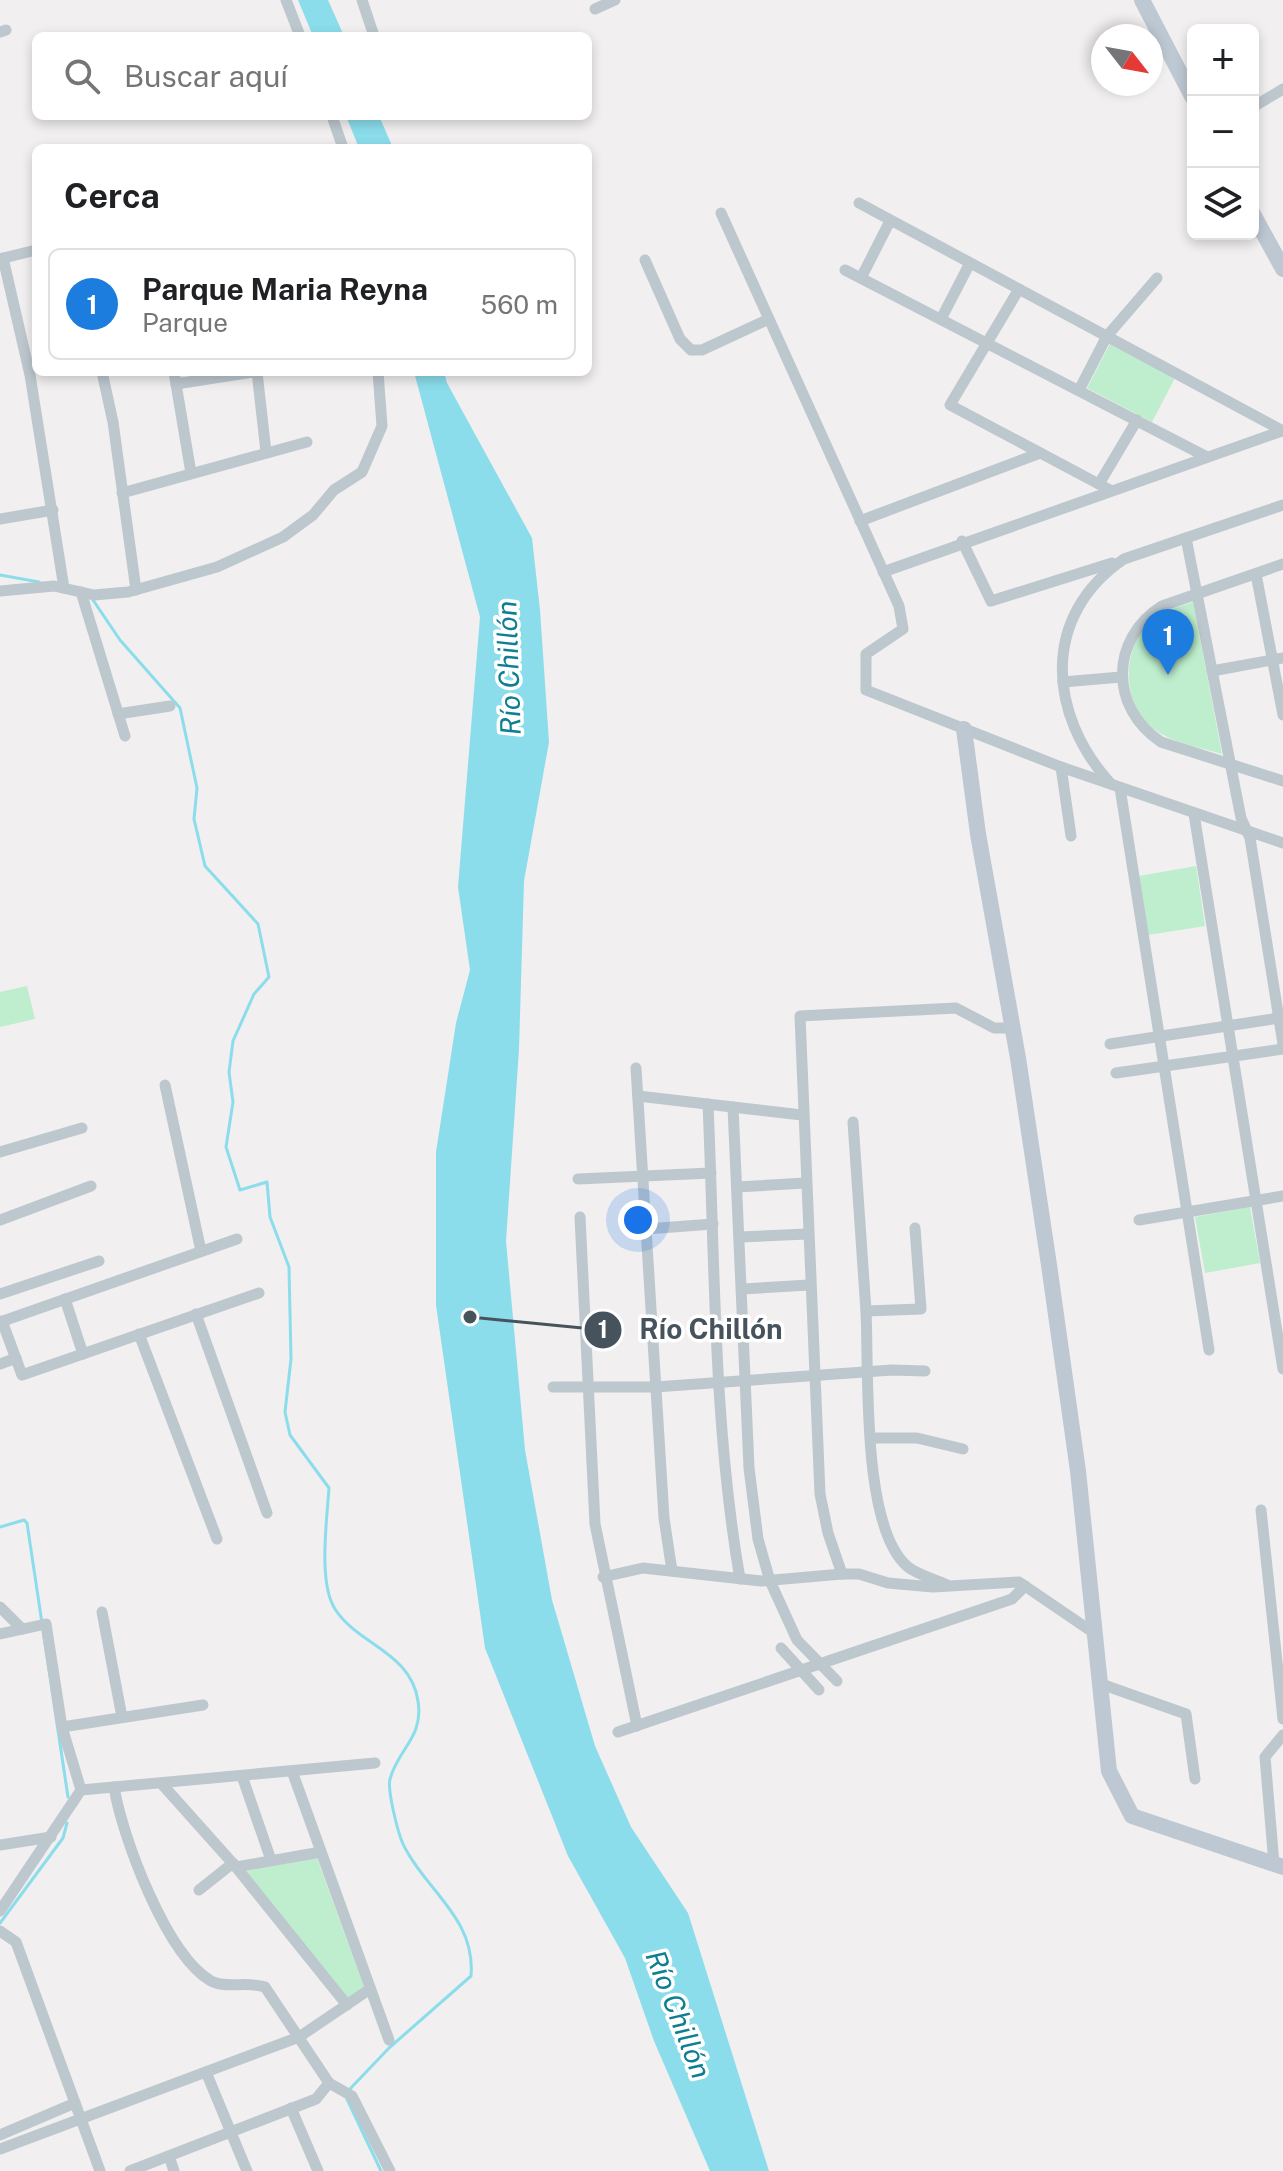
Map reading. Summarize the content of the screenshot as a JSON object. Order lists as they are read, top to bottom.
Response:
{
  "water": ["Río Chillón"],
  "places": ["Río Chillón"],
  "north": "bottom right",
  "page": {
    "map_buttons": ["+", "−"],
    "search": "Buscar aquí",
    "heading": "Cerca",
    "list": [
      {
        "mark": "1",
        "name": "Parque Maria Reyna",
        "note": "Parque",
        "value": "560 m"
      }
    ],
    "pins": "1"
  }
}
